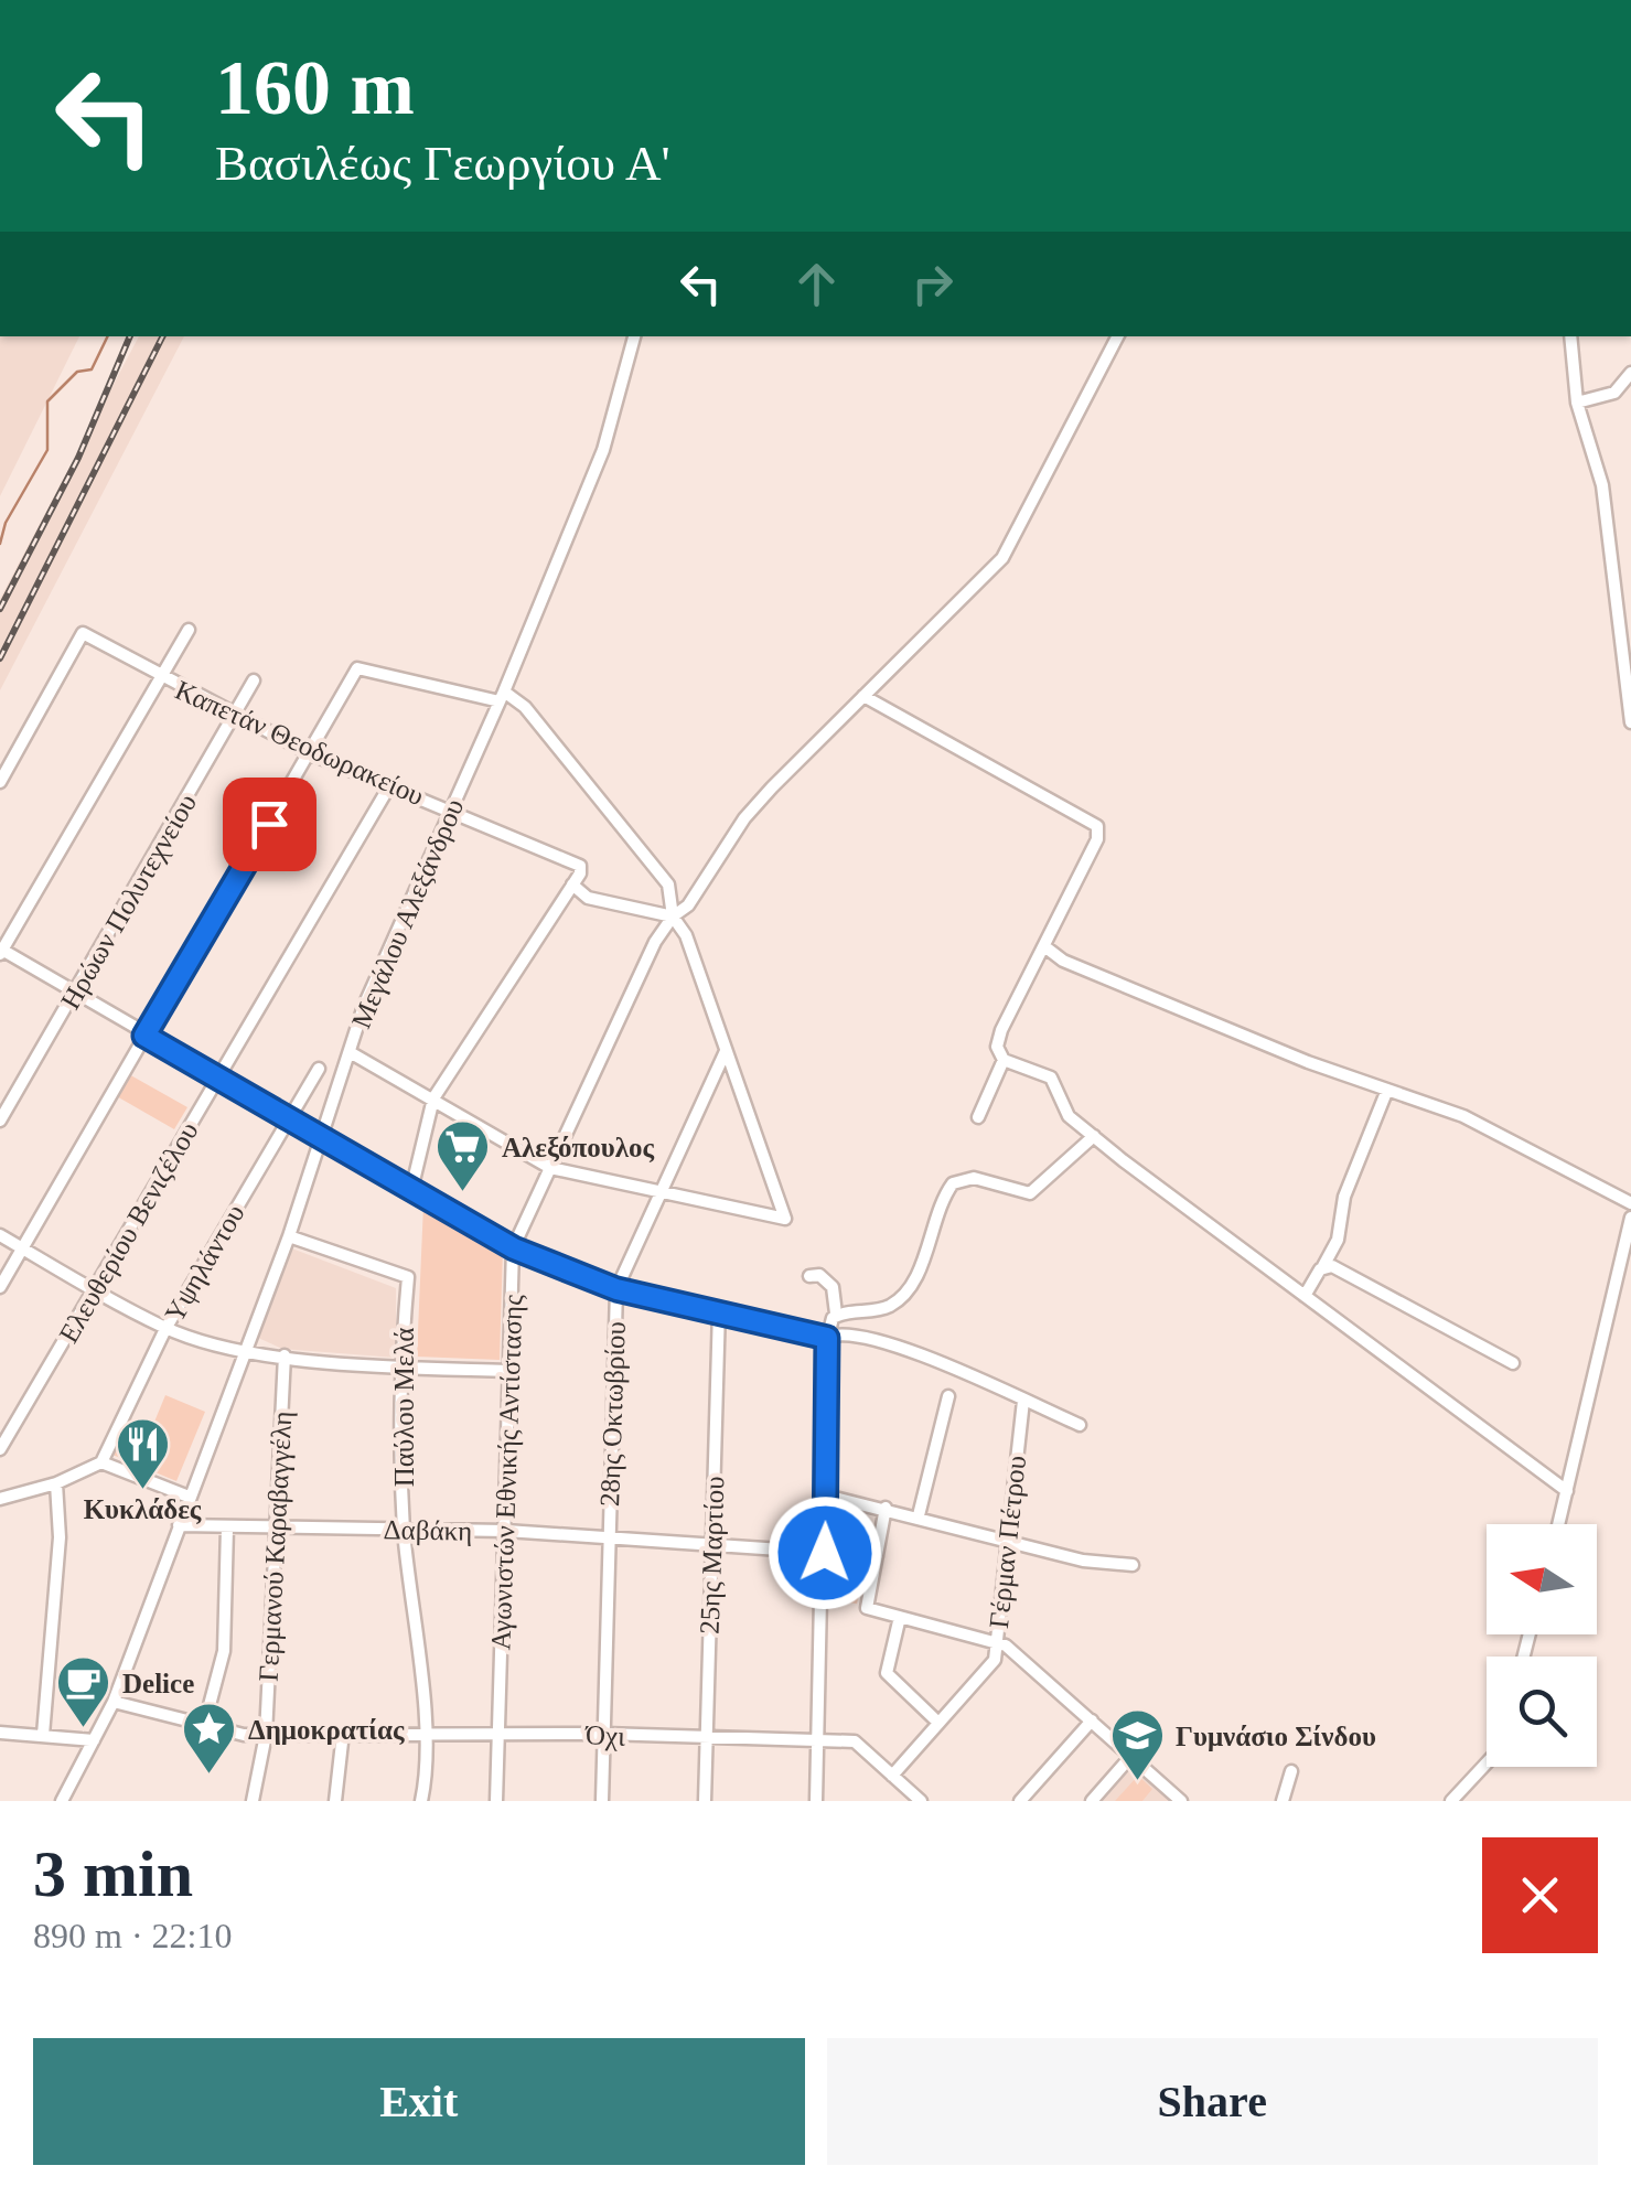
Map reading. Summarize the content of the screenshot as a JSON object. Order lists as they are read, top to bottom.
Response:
{
  "streets": {
    "street": [
      "Καπετάν Θεοδωρακείου",
      "Ηρώων Πολυτεχνείου",
      "Μεγάλου Αλεξάνδρου",
      "Ελευθερίου Βενιζέλου",
      "Υψηλάντου",
      "Παύλου Μελά",
      "28ης Οκτωβρίου",
      "Αγωνιστών Εθνικής Αντίστασης",
      "Δαβάκη",
      "Γέρμαν Πέτρου",
      "Γερμανού Καραβαγγέλη",
      "25ης Μαρτίου",
      "Όχι"
    ]
  },
  "crossings": [
    ["Καπετάν Θεοδωρακείου", "Ηρώων Πολυτεχνείου"],
    ["Καπετάν Θεοδωρακείου", "Μεγάλου Αλεξάνδρου"],
    ["Καπετάν Θεοδωρακείου", "Ελευθερίου Βενιζέλου"],
    ["Μεγάλου Αλεξάνδρου", "Παύλου Μελά"],
    ["Μεγάλου Αλεξάνδρου", "Δαβάκη"],
    ["Παύλου Μελά", "Δαβάκη"],
    ["Παύλου Μελά", "Όχι"],
    ["28ης Οκτωβρίου", "Δαβάκη"],
    ["28ης Οκτωβρίου", "Όχι"],
    ["Αγωνιστών Εθνικής Αντίστασης", "Δαβάκη"],
    ["Αγωνιστών Εθνικής Αντίστασης", "Όχι"],
    ["Δαβάκη", "Γερμανού Καραβαγγέλη"],
    ["Δαβάκη", "25ης Μαρτίου"],
    ["Γέρμαν Πέτρου", "Όχι"],
    ["Γερμανού Καραβαγγέλη", "Όχι"],
    ["25ης Μαρτίου", "Όχι"]
  ],
  "places": {
    "supermarket": ["Αλεξόπουλος"],
    "restaurant": ["Κυκλάδες"],
    "cafe": ["Delice"],
    "place": ["Δημοκρατίας"],
    "school or university": ["Γυμνάσιο Σίνδου"]
  },
  "north": "left",
  "page": {
    "turn": ["160 m", "Βασιλέως Γεωργίου Α'"],
    "heading": ["3 min", "890 m · 22:10"],
    "buttons": ["Exit", "Share"]
  }
}
